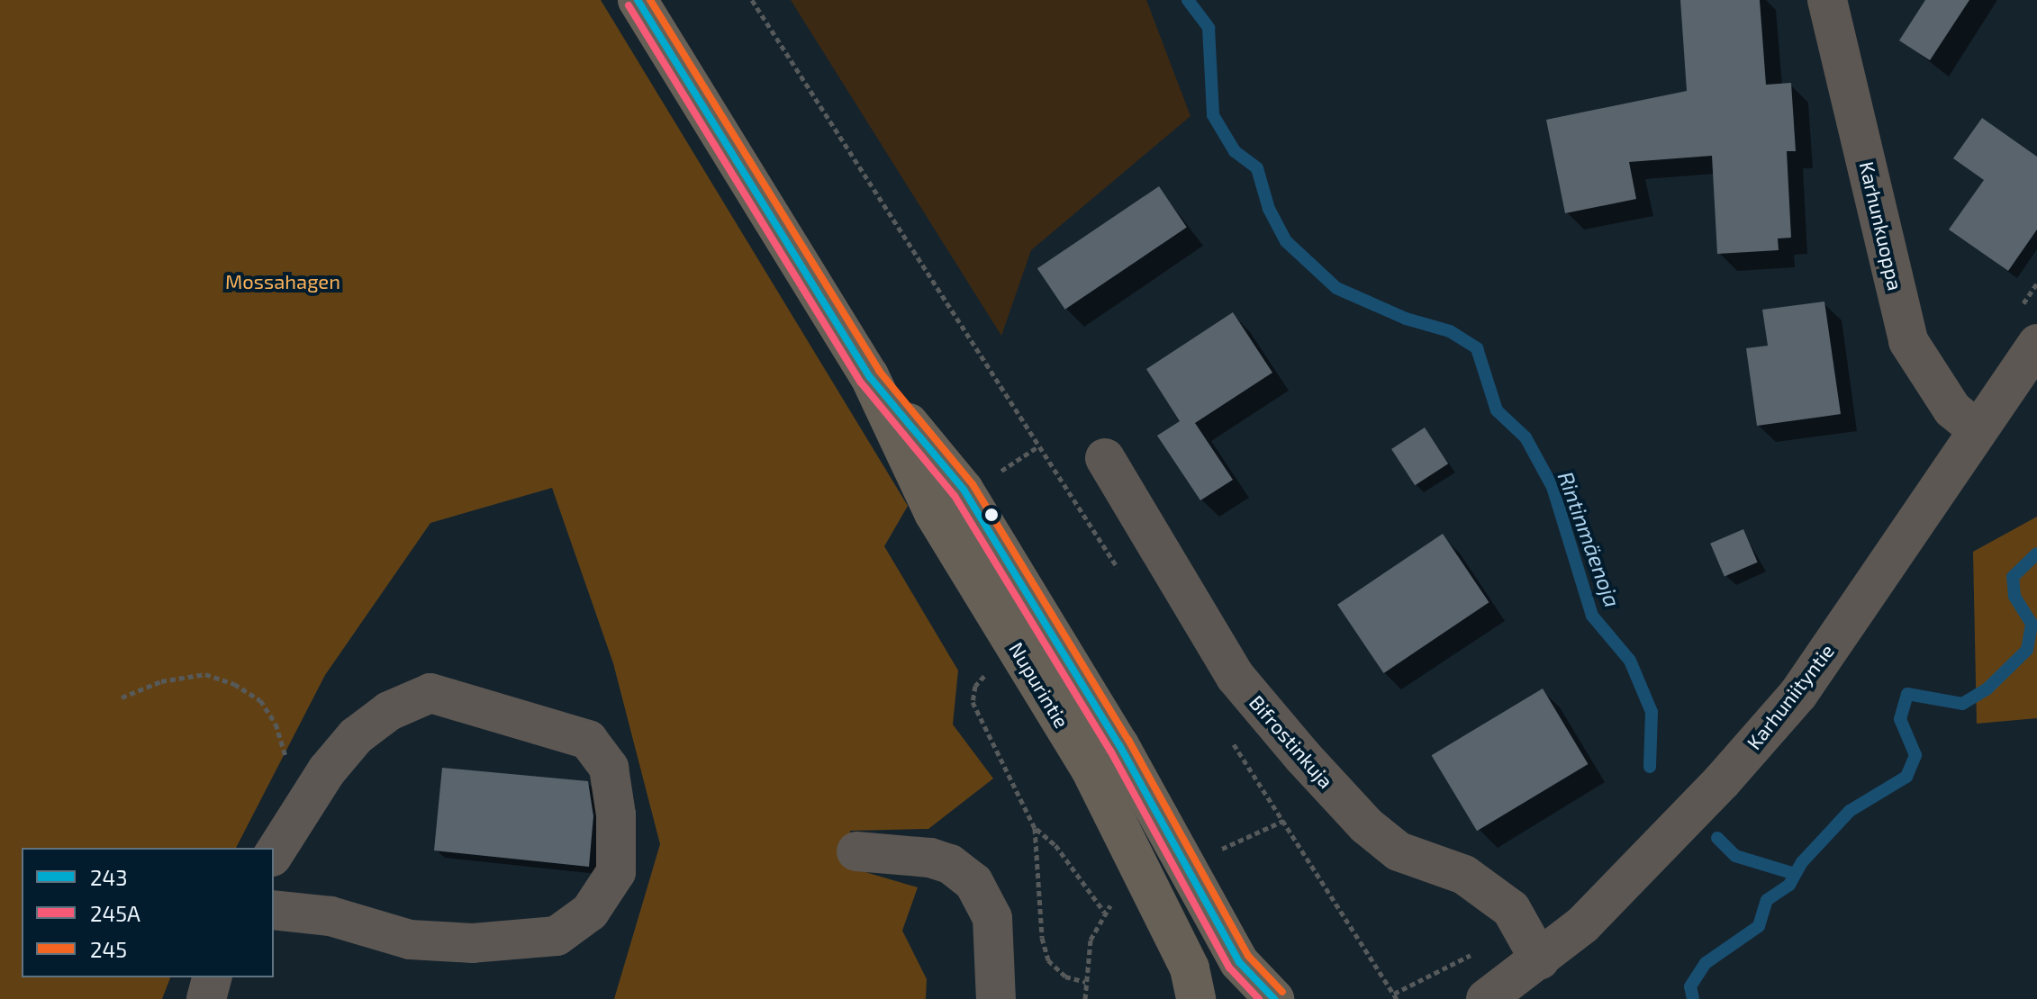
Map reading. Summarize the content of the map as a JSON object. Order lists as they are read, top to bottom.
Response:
{
  "streets": {
    "main road": ["Nupurintie"],
    "street": ["Karhunkuoppa", "Karhuniityntie", "Bifrostinkuja"]
  },
  "crossings": [
    ["Karhunkuoppa", "Karhuniityntie"],
    ["Karhuniityntie", "Bifrostinkuja"]
  ],
  "water": ["Rintinmäenoja"],
  "parks": ["Mossahagen"],
  "lines": ["transit line 243", "transit line 245", "transit line 245A"],
  "legend": ["243", "245A", "245"]
}
